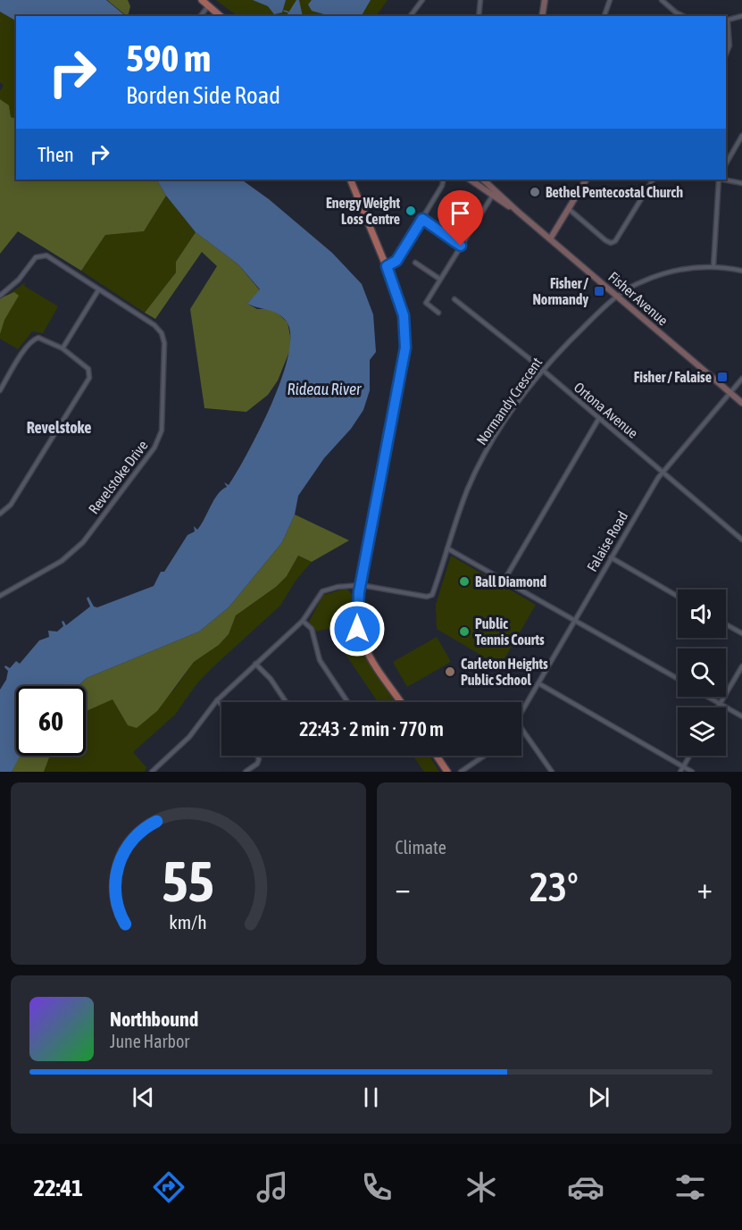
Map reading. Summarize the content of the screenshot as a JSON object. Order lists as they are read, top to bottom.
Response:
{
  "streets": {
    "main road": ["Fisher Avenue"],
    "street": [
      "Normandy Crescent",
      "Ortona Avenue",
      "Revelstoke Drive",
      "Falaise Road"
    ]
  },
  "crossings": [
    ["Fisher Avenue", "Normandy Crescent"],
    ["Fisher Avenue", "Falaise Road"],
    ["Normandy Crescent", "Ortona Avenue"],
    ["Ortona Avenue", "Falaise Road"]
  ],
  "districts": ["Revelstoke"],
  "water": ["Rideau River"],
  "places": {
    "other": [
      "Bethel Pentecostal Church",
      "Energy Weight Loss Centre",
      "Ball Diamond",
      "Public Tennis Courts",
      "Carleton Heights Public School"
    ],
    "transit": ["Fisher / Normandy", "Fisher / Falaise"]
  },
  "page": {
    "turn": ["590 m", "Borden Side Road"],
    "then": "Then",
    "limit": "60",
    "trip": "22:43 · 2 min · 770 m",
    "tile": "Climate",
    "heat": ["−", "23°", "+"],
    "song": ["Northbound", "June Harbor"],
    "tabs": "22:41",
    "gauge": ["55", "km/h"]
  }
}
